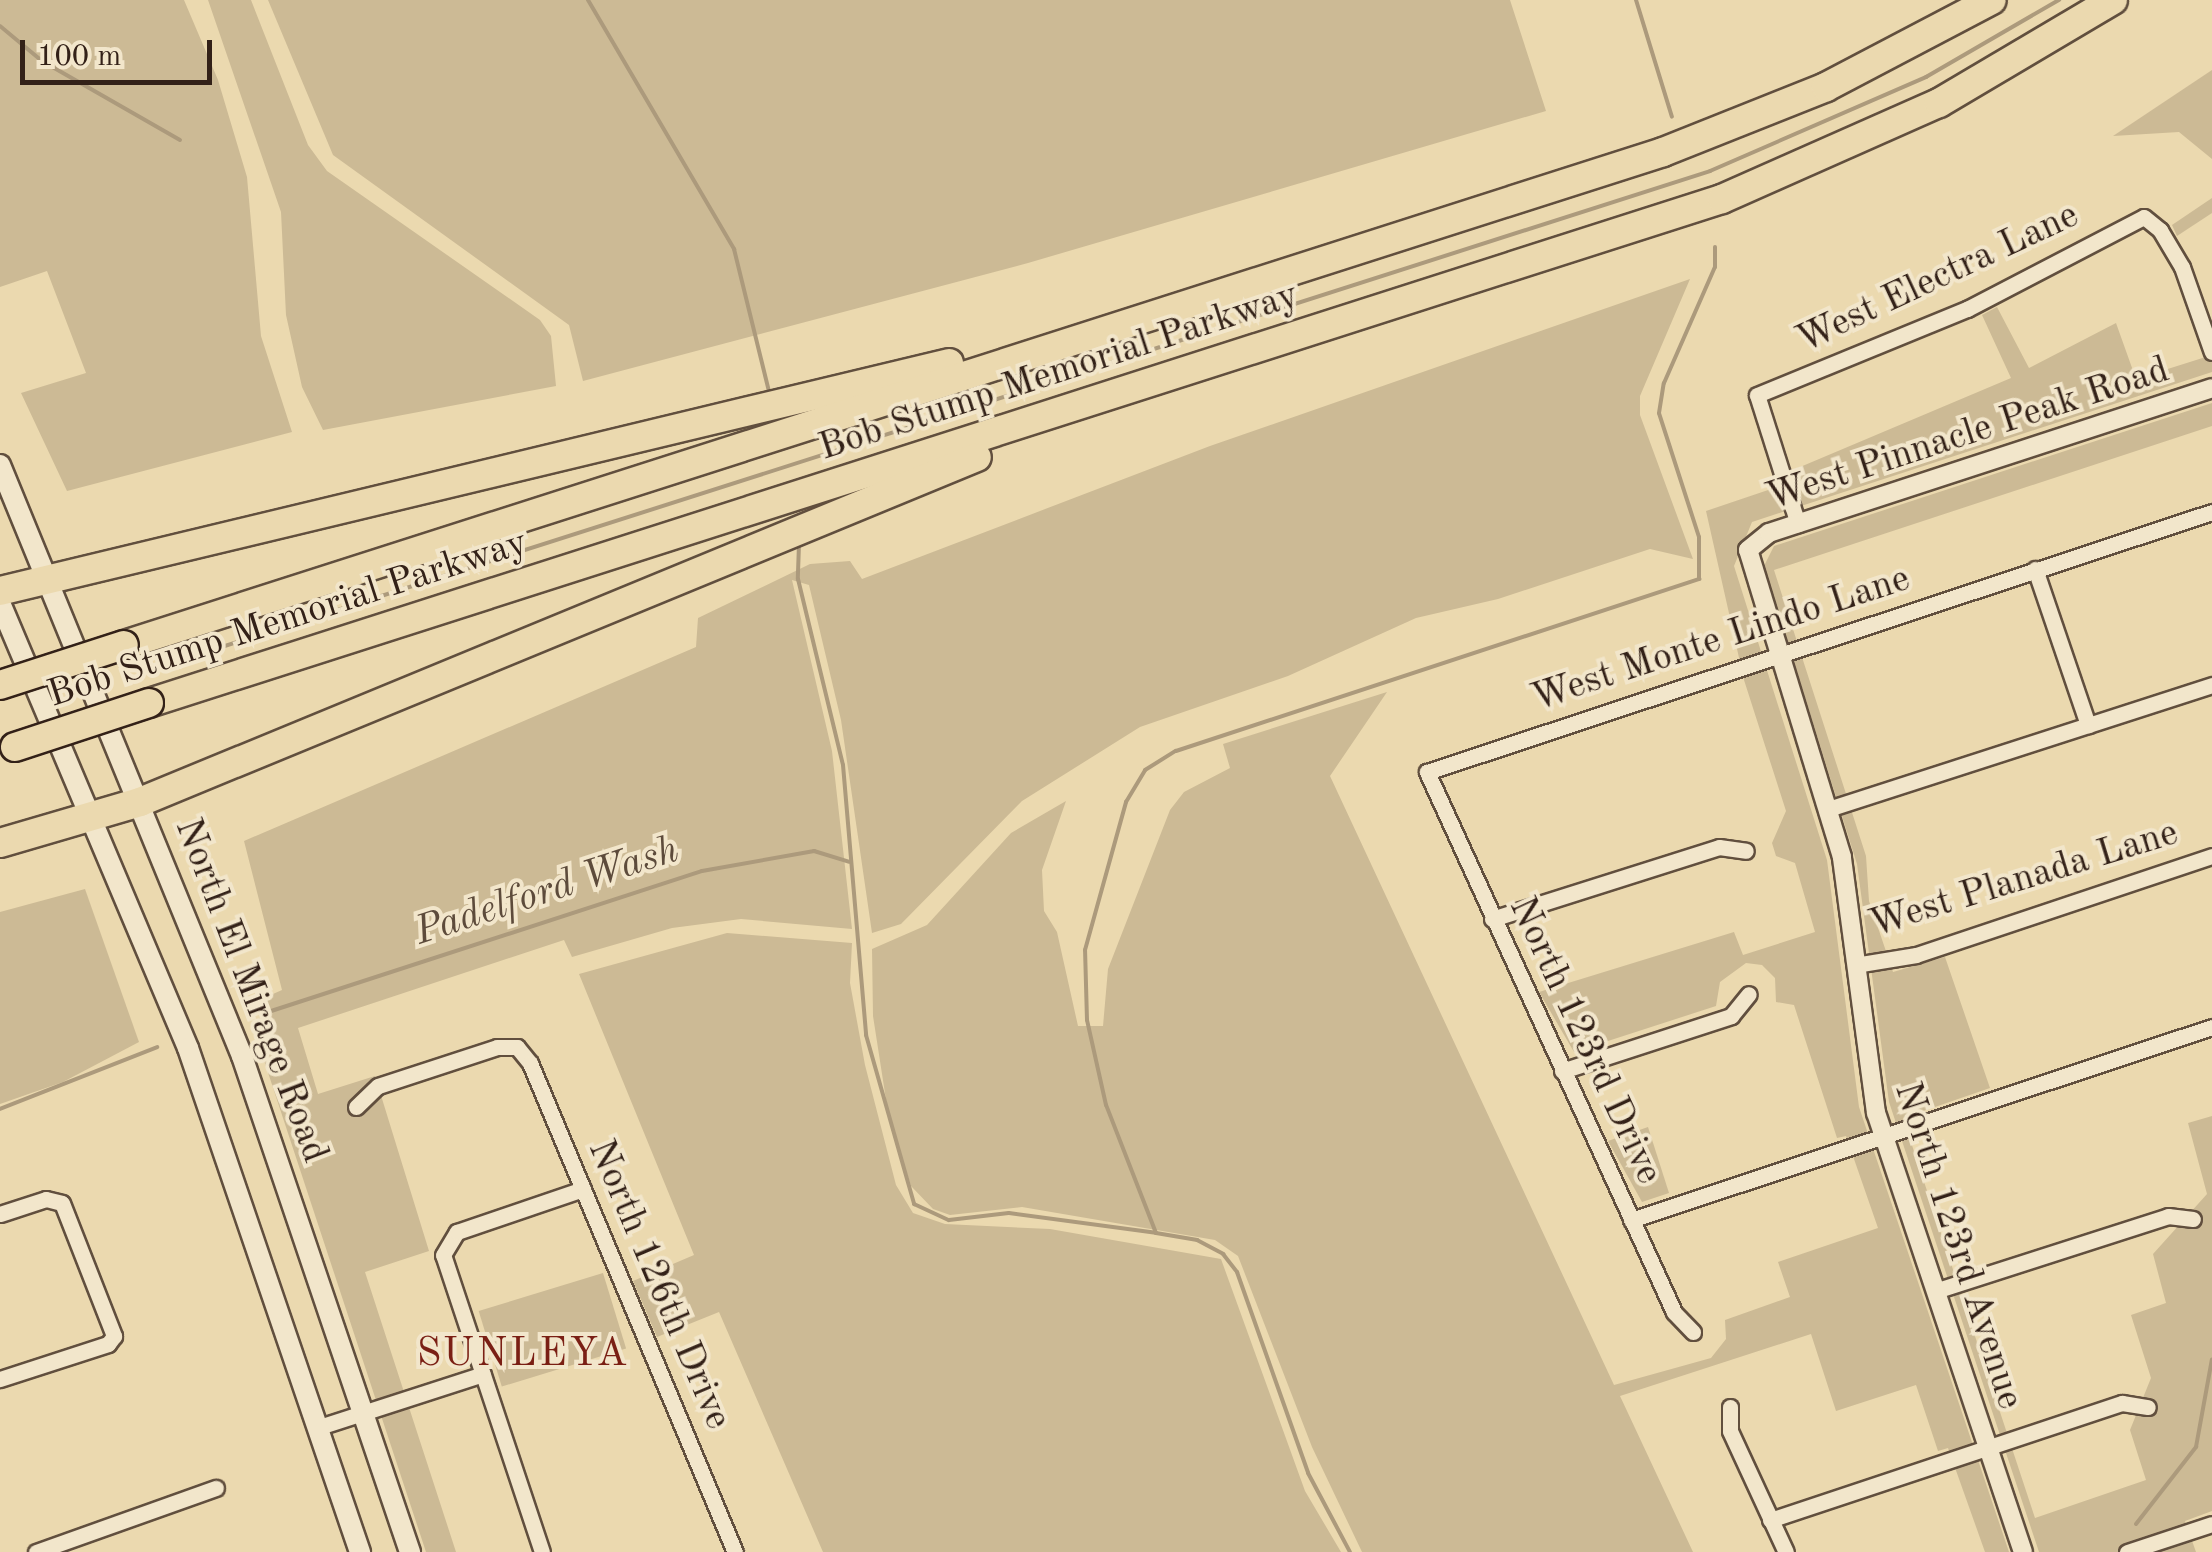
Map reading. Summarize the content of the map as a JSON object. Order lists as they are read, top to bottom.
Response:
{
  "streets": {
    "highway": ["Bob Stump Memorial Parkway"],
    "main road": ["North El Mirage Road"],
    "street": [
      "West Electra Lane",
      "West Pinnacle Peak Road",
      "West Monte Lindo Lane",
      "West Planada Lane",
      "North 123rd Drive",
      "North 123rd Avenue",
      "North 126th Drive"
    ]
  },
  "crossings": [
    ["West Electra Lane", "West Pinnacle Peak Road"],
    ["West Pinnacle Peak Road", "North 123rd Avenue"],
    ["West Monte Lindo Lane", "North 123rd Drive"],
    ["West Monte Lindo Lane", "North 123rd Avenue"],
    ["West Planada Lane", "North 123rd Avenue"]
  ],
  "districts": ["SUNLEYA"],
  "water": ["Padelford Wash"],
  "scale_bar": "100 m"
}
